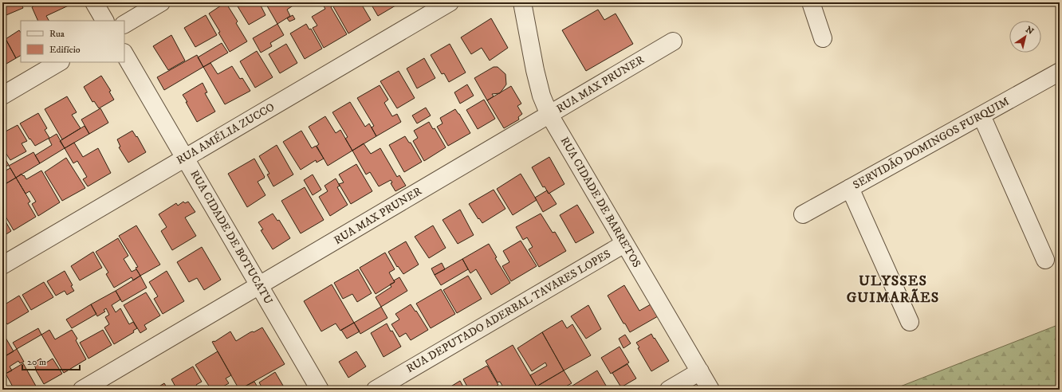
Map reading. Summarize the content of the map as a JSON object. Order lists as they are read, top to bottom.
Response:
{
  "streets": {
    "street": [
      "RUA MAX PRUNER",
      "RUA AMÉLIA ZUCCO",
      "SERVIDÃO DOMINGOS FURQUIM",
      "RUA CIDADE DE BARRETOS",
      "RUA CIDADE DE BOTUCATU",
      "RUA DEPUTADO ADERBAL TAVARES LOPES"
    ]
  },
  "crossings": [
    ["RUA MAX PRUNER", "RUA CIDADE DE BARRETOS"],
    ["RUA MAX PRUNER", "RUA CIDADE DE BOTUCATU"],
    ["RUA AMÉLIA ZUCCO", "RUA CIDADE DE BOTUCATU"],
    ["RUA CIDADE DE BARRETOS", "RUA DEPUTADO ADERBAL TAVARES LOPES"]
  ],
  "districts": ["ULYSSES GUIMARÃES"],
  "legend": ["Rua", "Edifício"],
  "scale_bar": "20 m",
  "north": "top right"
}
